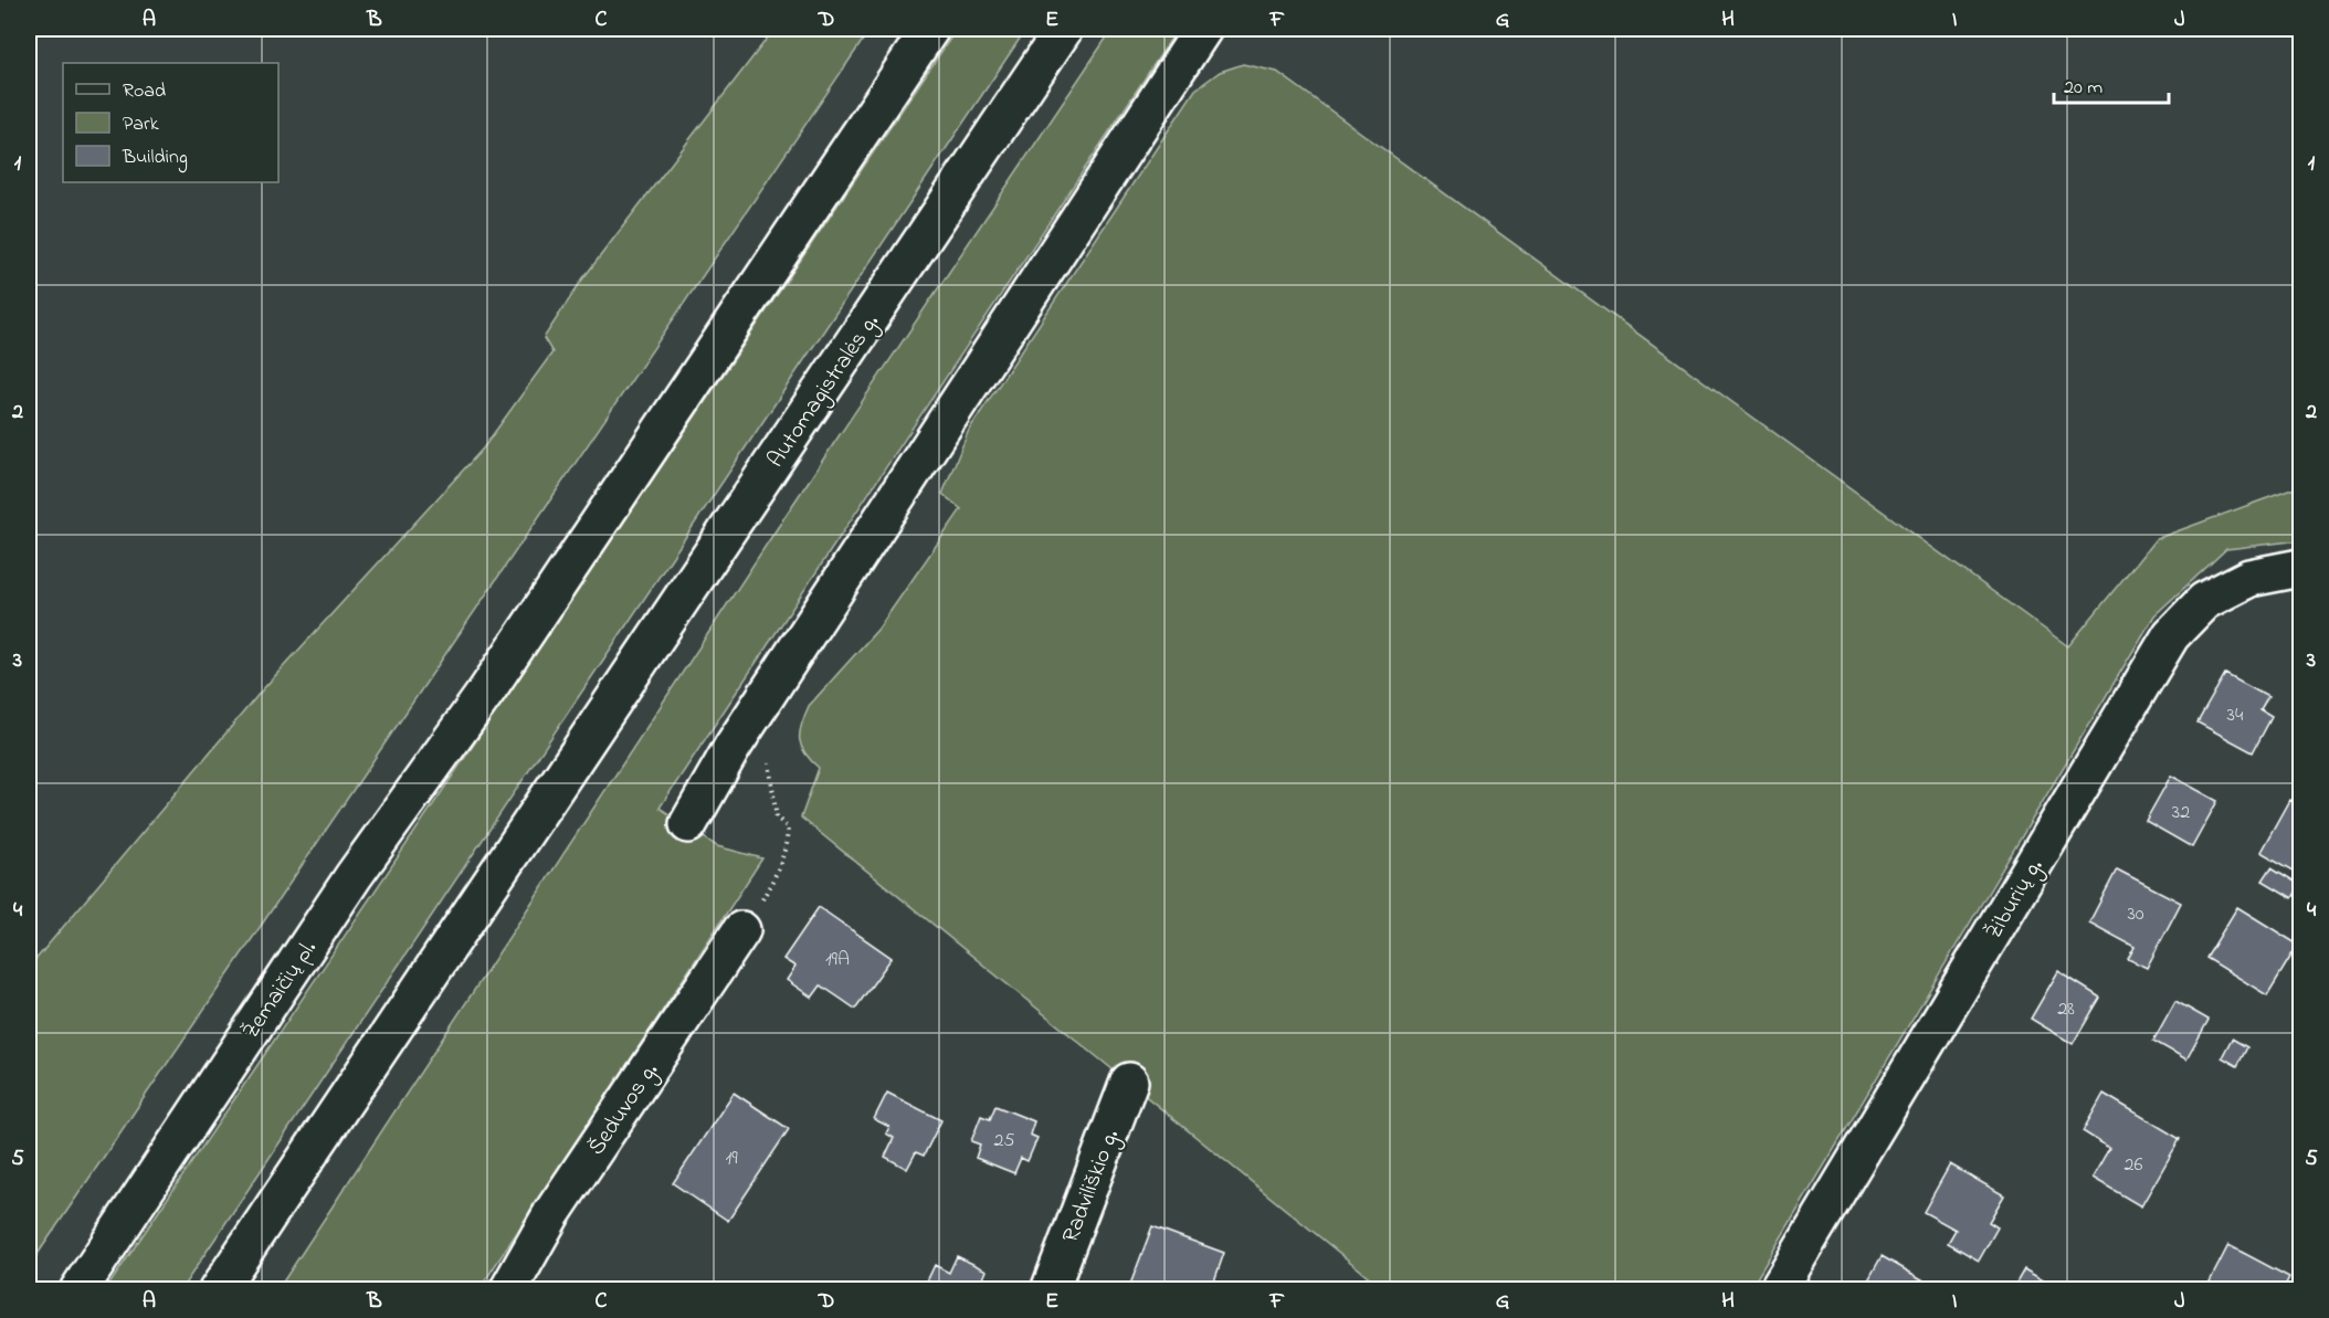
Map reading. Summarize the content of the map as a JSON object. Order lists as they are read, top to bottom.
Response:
{
  "streets": {
    "main road": [
      "Automagistralės g.",
      "Žiburių g.",
      "Žemaičių pl.",
      "Šeduvos g.",
      "Radviliškio g."
    ]
  },
  "house_numbers": [
    "34",
    "32",
    "30",
    "19A",
    "28",
    "25",
    "19",
    "26"
  ],
  "legend": ["Road", "Park", "Building"],
  "scale_bar": "20 m",
  "grid": {
    "columns": [
      "A",
      "B",
      "C",
      "D",
      "E",
      "F",
      "G",
      "H",
      "I",
      "J"
    ],
    "rows": [
      "1",
      "2",
      "3",
      "4",
      "5"
    ]
  }
}
